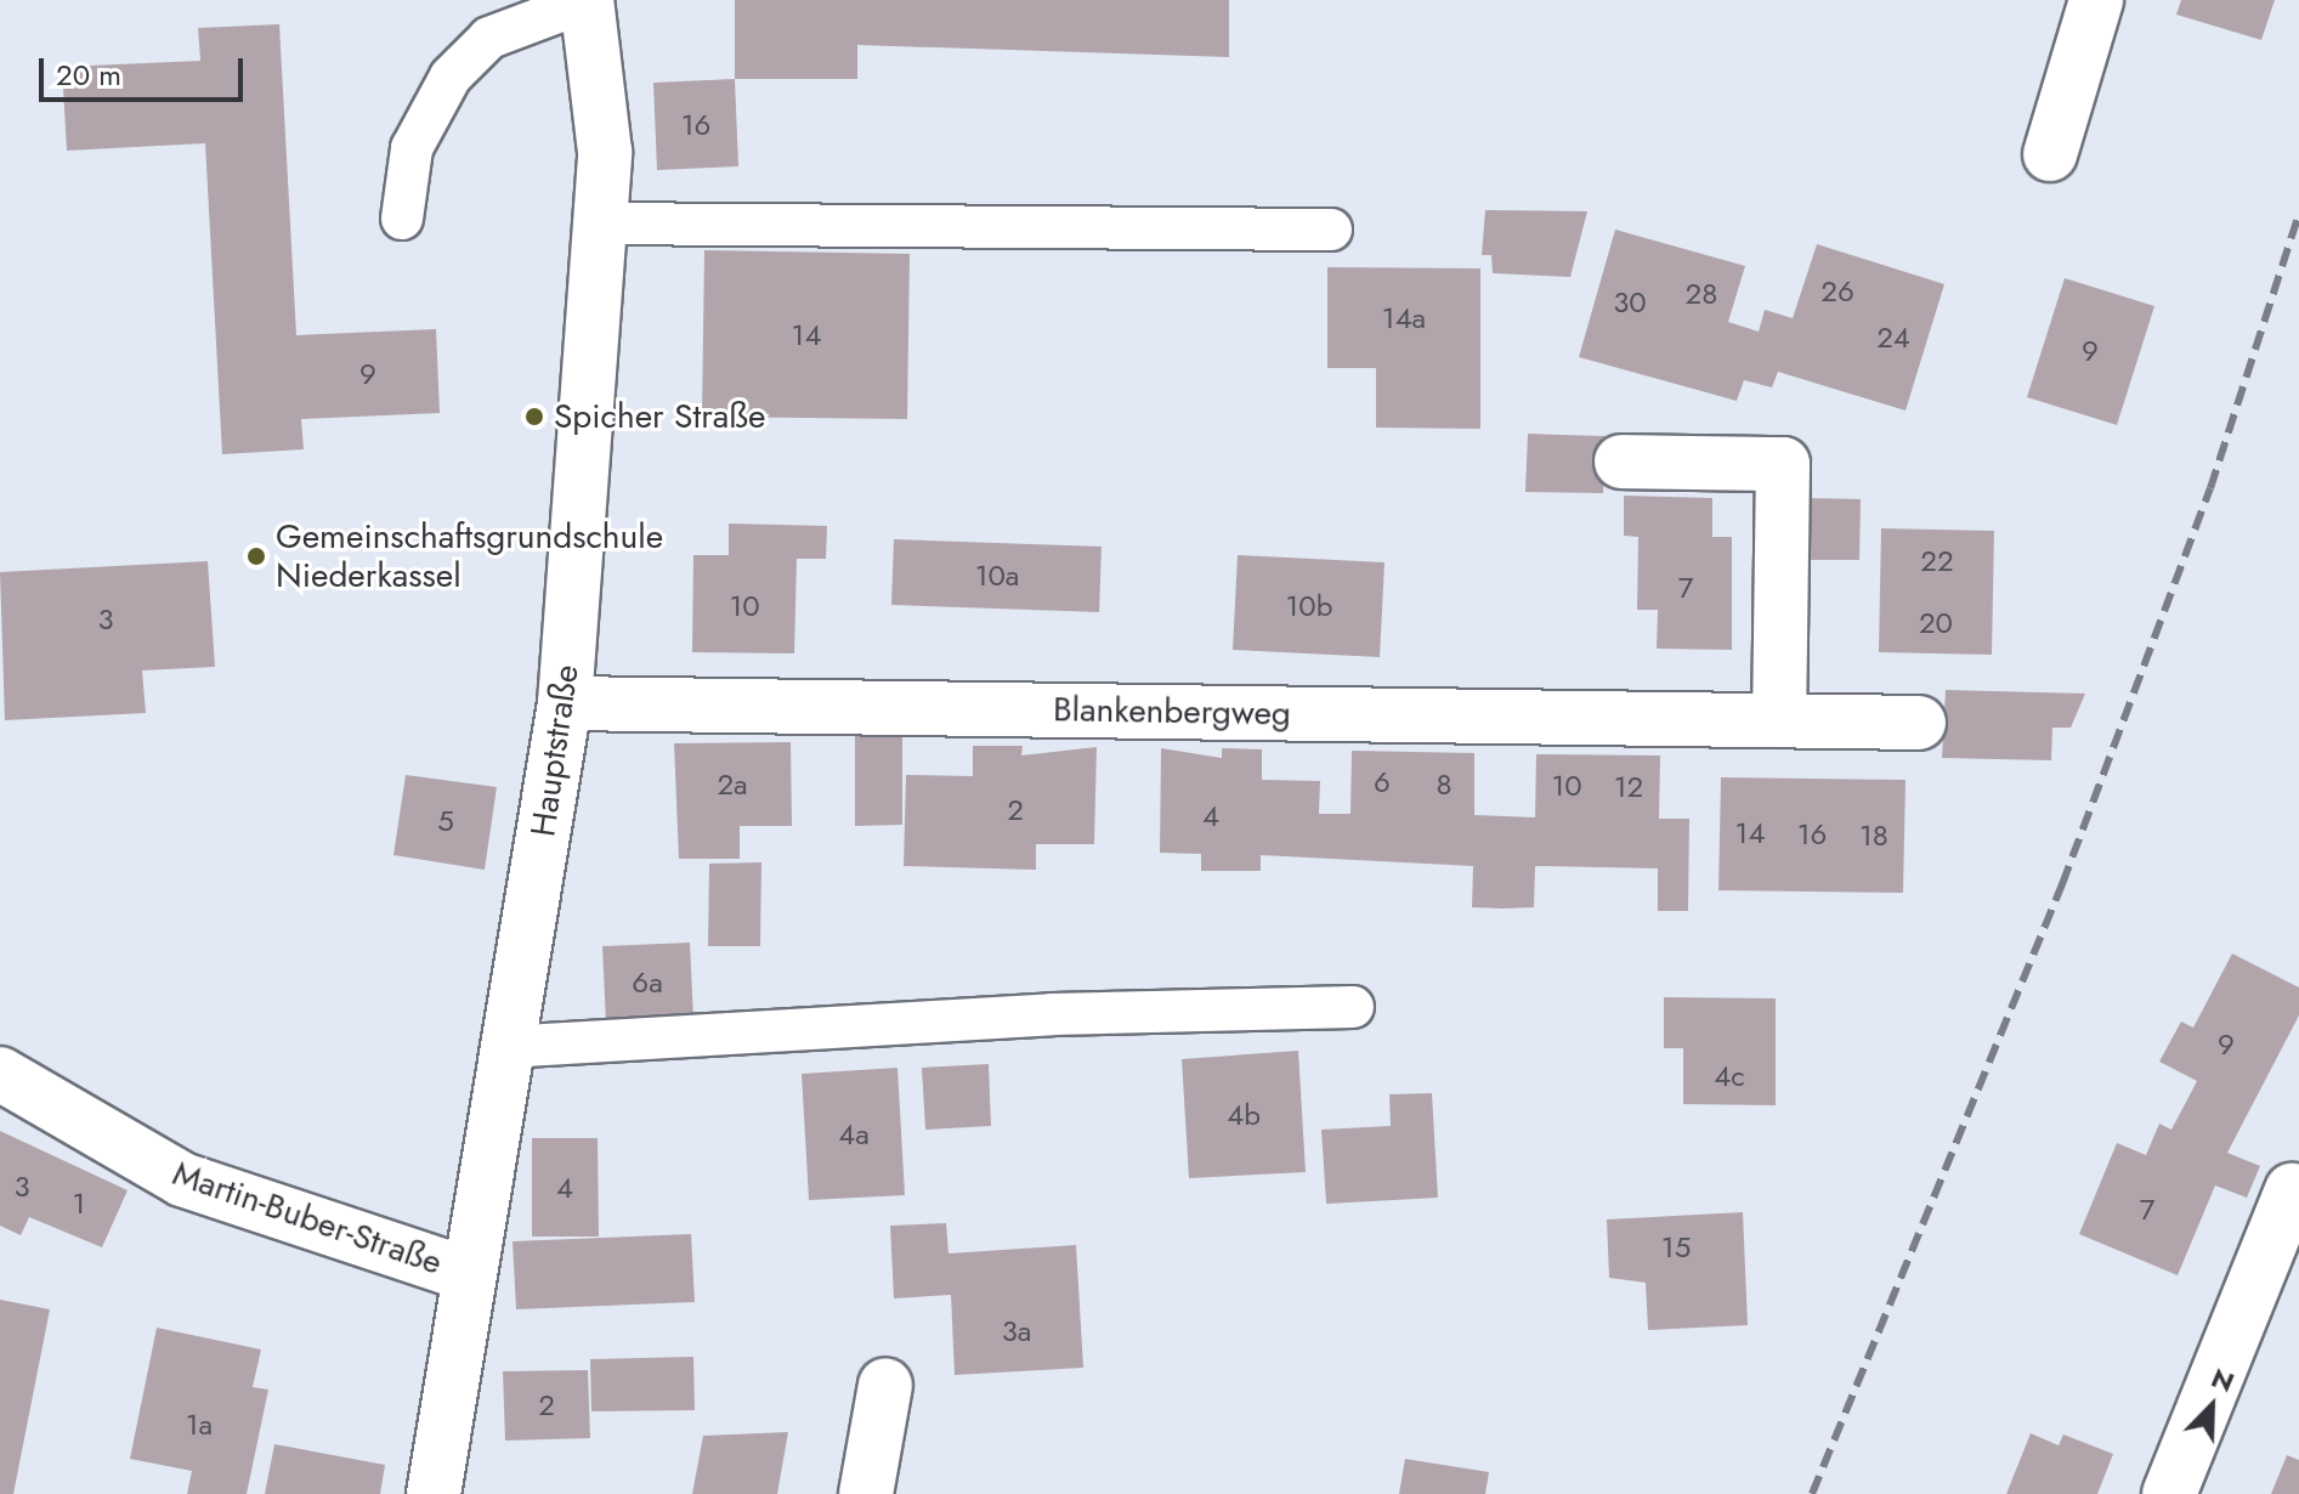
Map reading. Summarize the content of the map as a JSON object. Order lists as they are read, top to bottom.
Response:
{
  "streets": {
    "street": ["Blankenbergweg", "Hauptstraße", "Martin-Buber-Straße"]
  },
  "crossings": [
    ["Blankenbergweg", "Hauptstraße"],
    ["Hauptstraße", "Martin-Buber-Straße"]
  ],
  "places": ["Spicher Straße", "Gemeinschaftsgrundschule Niederkassel"],
  "house_numbers": [
    "16",
    "26",
    "28",
    "30",
    "14a",
    "14",
    "24",
    "9",
    "9",
    "22",
    "10a",
    "7",
    "10",
    "10b",
    "3",
    "20",
    "6",
    "2a",
    "8",
    "10",
    "12",
    "2",
    "4",
    "5",
    "14",
    "16",
    "18",
    "6a",
    "9",
    "4c",
    "4b",
    "4a",
    "3",
    "4",
    "1",
    "7",
    "15",
    "3a",
    "2",
    "1a"
  ],
  "scale_bar": "20 m",
  "north": "top right"
}
